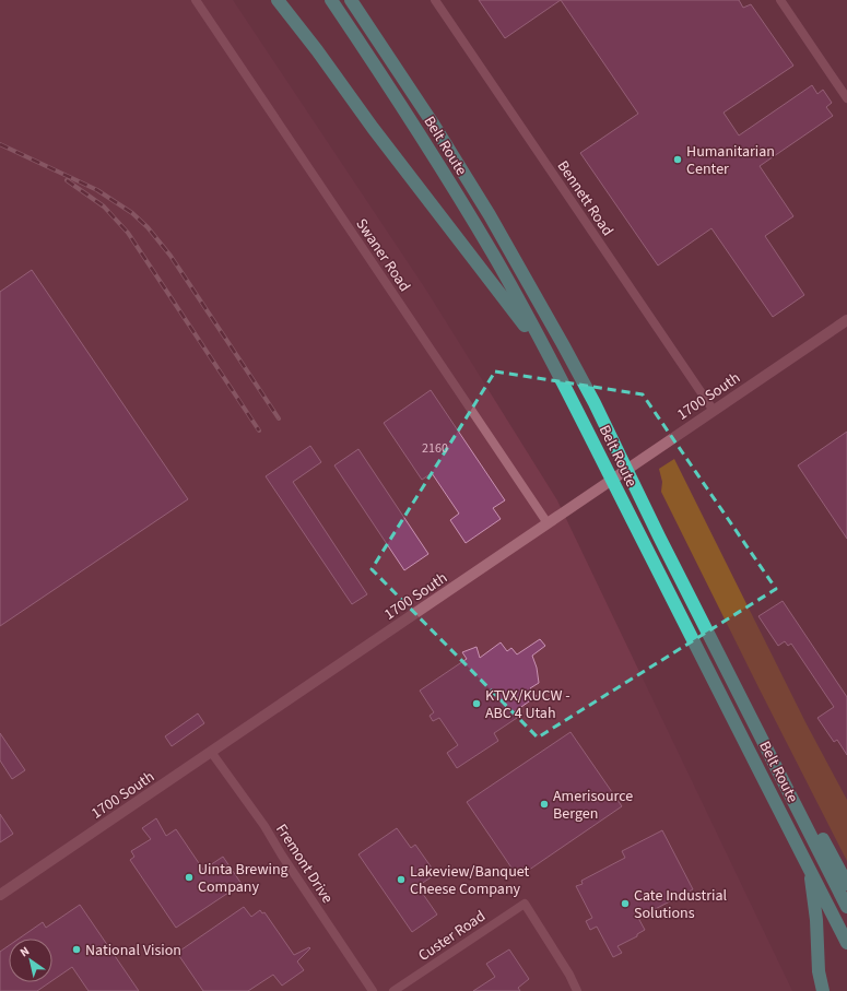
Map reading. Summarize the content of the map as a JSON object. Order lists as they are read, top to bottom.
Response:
{
  "streets": {
    "highway": ["Belt Route"],
    "street": [
      "Bennett Road",
      "Swaner Road",
      "1700 South",
      "Fremont Drive",
      "Custer Road"
    ]
  },
  "crossings": [
    ["Bennett Road", "1700 South"],
    ["Swaner Road", "1700 South"],
    ["1700 South", "Fremont Drive"]
  ],
  "places": [
    "Humanitarian Center",
    "KTVX/KUCW - ABC 4 Utah",
    "Amerisource Bergen",
    "Uinta Brewing Company",
    "Lakeview/Banquet Cheese Company",
    "Cate Industrial Solutions",
    "National Vision"
  ],
  "house_numbers": ["2160"],
  "north": "top left"
}
